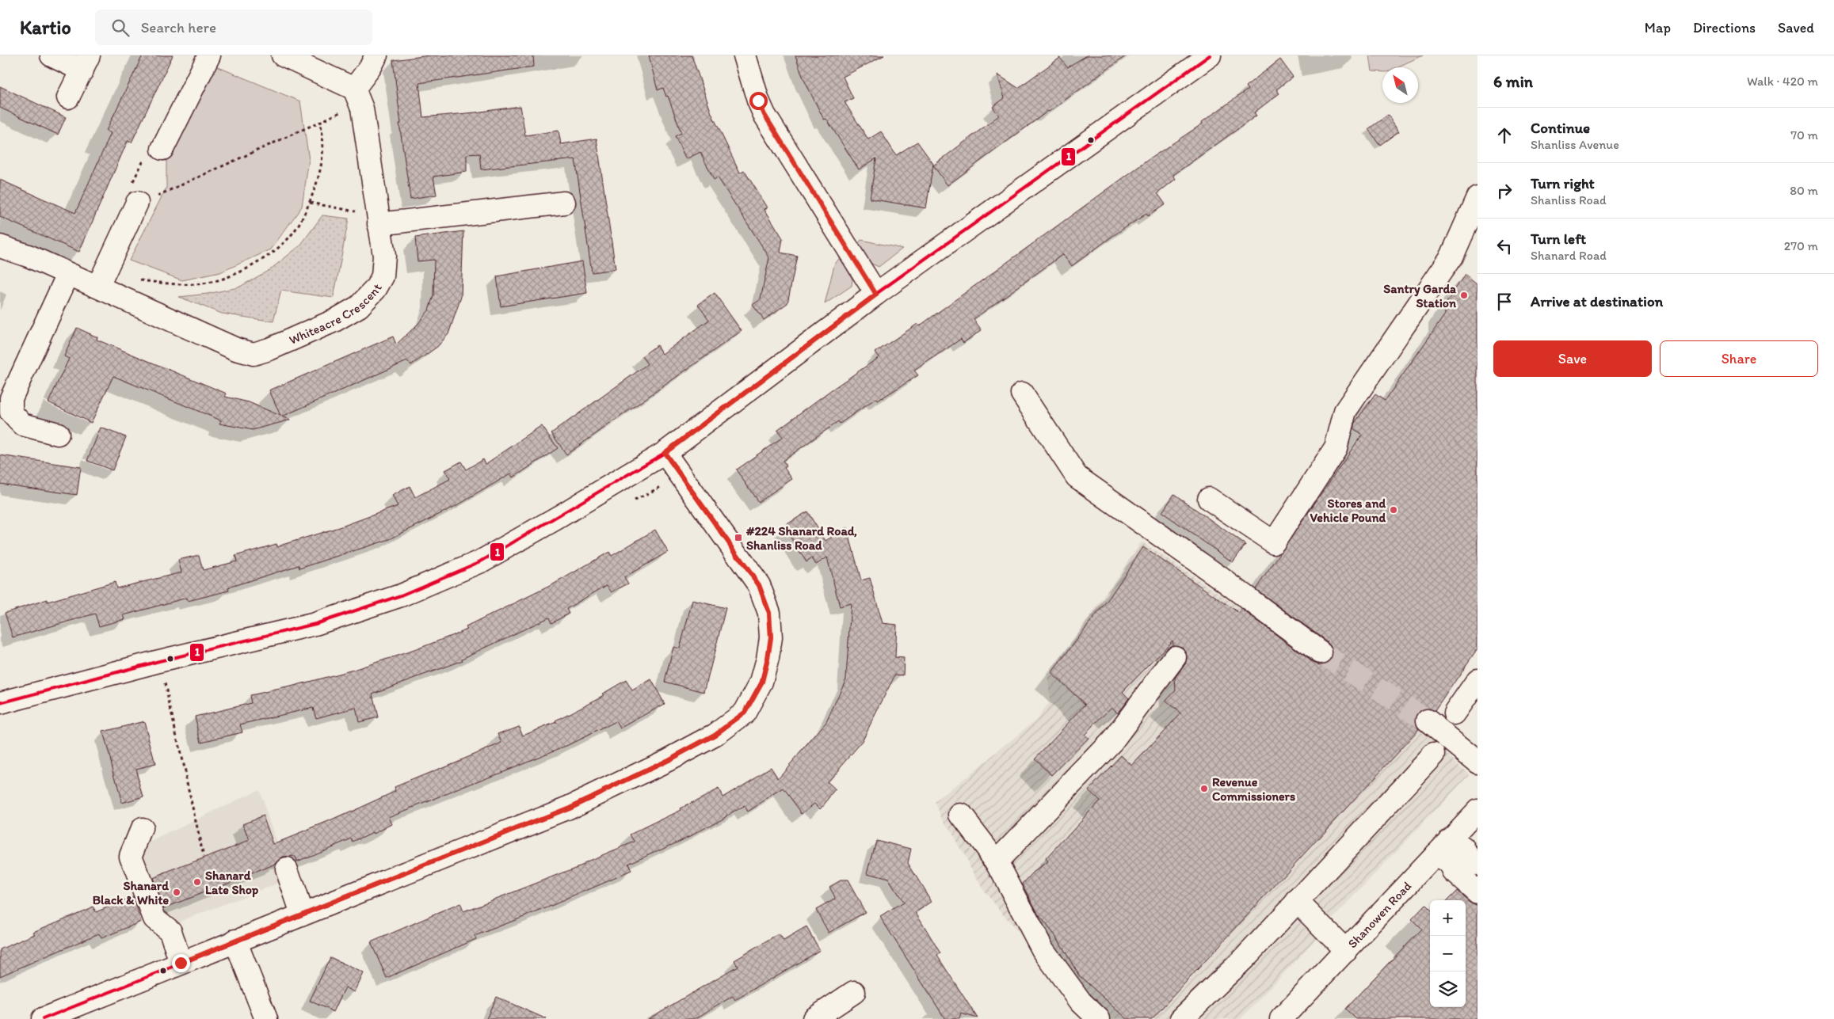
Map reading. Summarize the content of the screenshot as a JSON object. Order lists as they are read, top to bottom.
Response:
{
  "streets": {
    "street": ["Whiteacre Crescent", "Shanowen Road"]
  },
  "places": {
    "other": [
      "Santry Garda Station",
      "Stores and Vehicle Pound",
      "Revenue Commissioners",
      "Shanard Late Shop",
      "Shanard Black & White"
    ],
    "transit": ["#224 Shanard Road, Shanliss Road"]
  },
  "lines": ["transit line 1"],
  "north": "top left",
  "page": {
    "header": "Kartio",
    "search": "Search here",
    "nav": ["Map", "Directions", "Saved"],
    "heading": ["6 min", "Walk · 420 m"],
    "list": [
      ["Continue", "Shanliss Avenue", "70 m"],
      ["Turn right", "Shanliss Road", "80 m"],
      ["Turn left", "Shanard Road", "270 m"],
      "Arrive at destination"
    ],
    "buttons": ["Save", "Share"],
    "map_buttons": ["+", "−"]
  }
}
